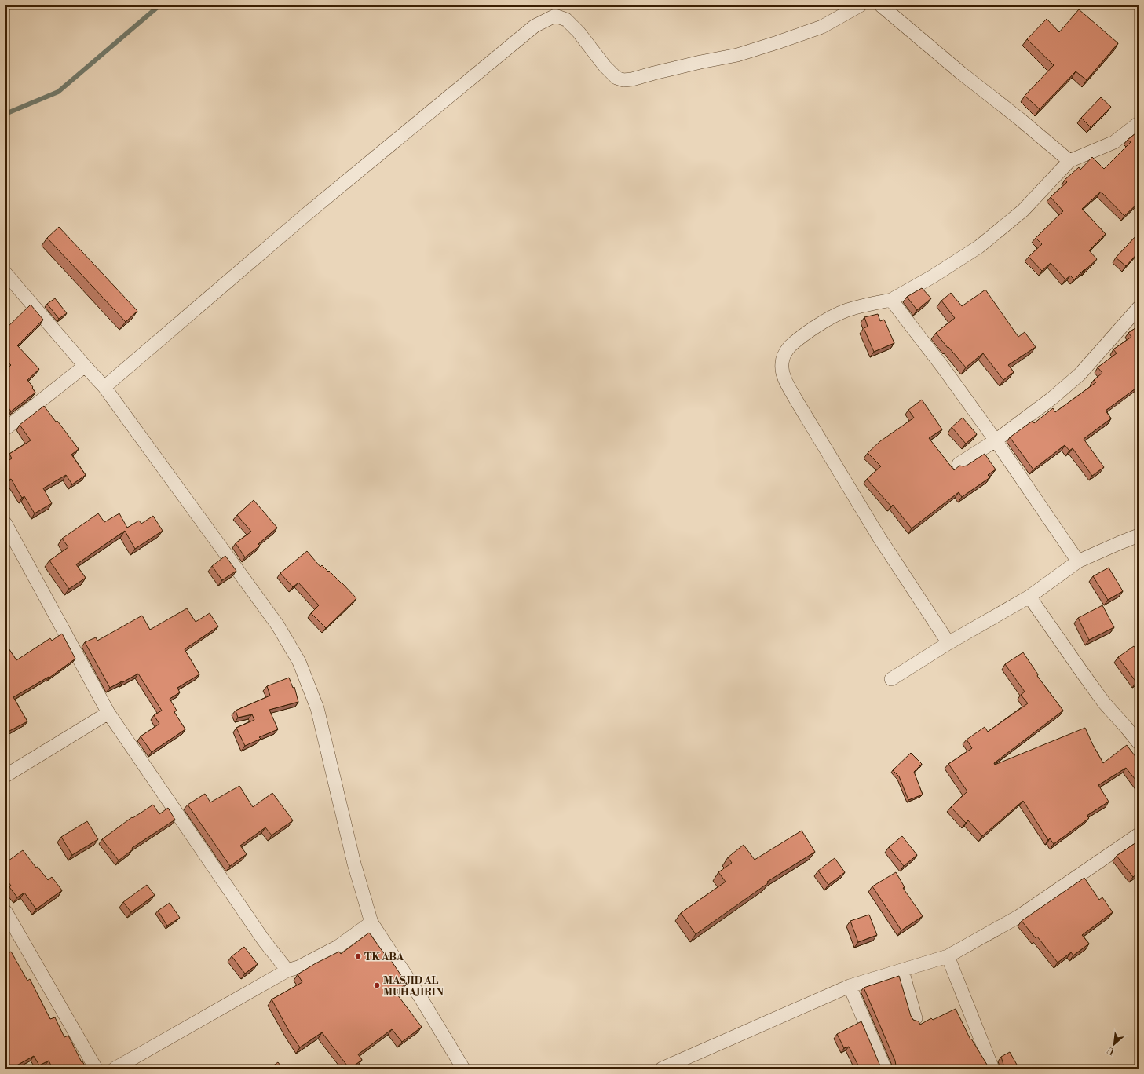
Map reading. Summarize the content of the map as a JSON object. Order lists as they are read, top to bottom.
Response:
{
  "places": ["TK ABA", "MASJID AL MUHAJIRIN"],
  "north": "bottom left"
}
